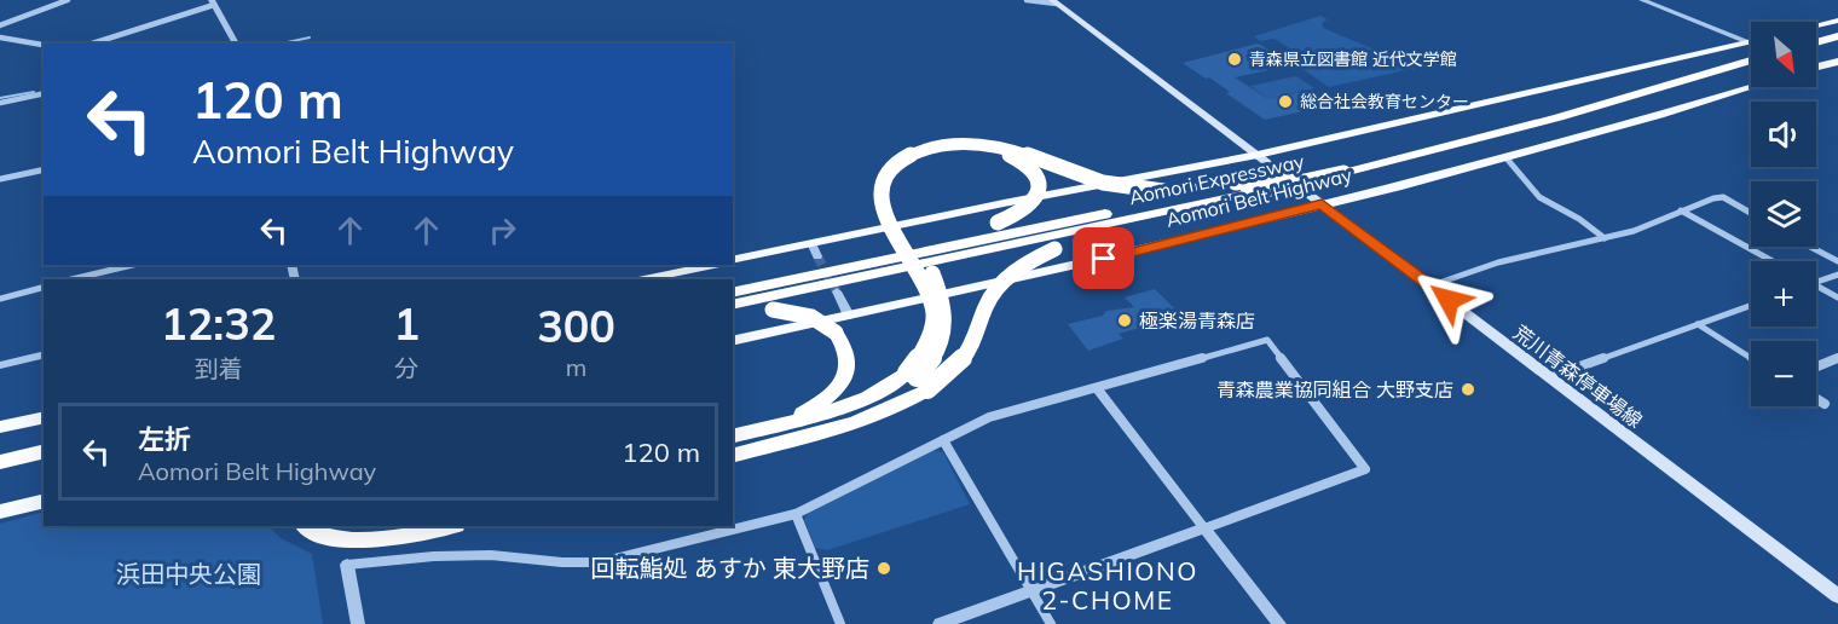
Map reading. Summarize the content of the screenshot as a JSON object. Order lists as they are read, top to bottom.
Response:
{
  "streets": {
    "highway": ["Aomori Expressway", "Aomori Belt Highway"],
    "main road": ["荒川青森停車場線"]
  },
  "crossings": [
    ["Aomori Belt Highway", "荒川青森停車場線"]
  ],
  "districts": ["HIGASHIONO 2-CHOME"],
  "parks": ["浜田中央公園"],
  "places": [
    "青森県立図書館 近代文学館",
    "総合社会教育センター",
    "極楽湯青森店",
    "青森農業協同組合 大野支店",
    "回転鮨処 あすか 東大野店"
  ],
  "north": "bottom right",
  "page": {
    "map_buttons": ["+", "−"],
    "turn": ["120 m", "Aomori Belt Highway"],
    "eta": [
      "12:32",
      "到着",
      "1",
      "分",
      "300",
      "m"
    ],
    "list": [
      {
        "name": "左折",
        "note": "Aomori Belt Highway",
        "value": "120 m"
      }
    ]
  }
}
